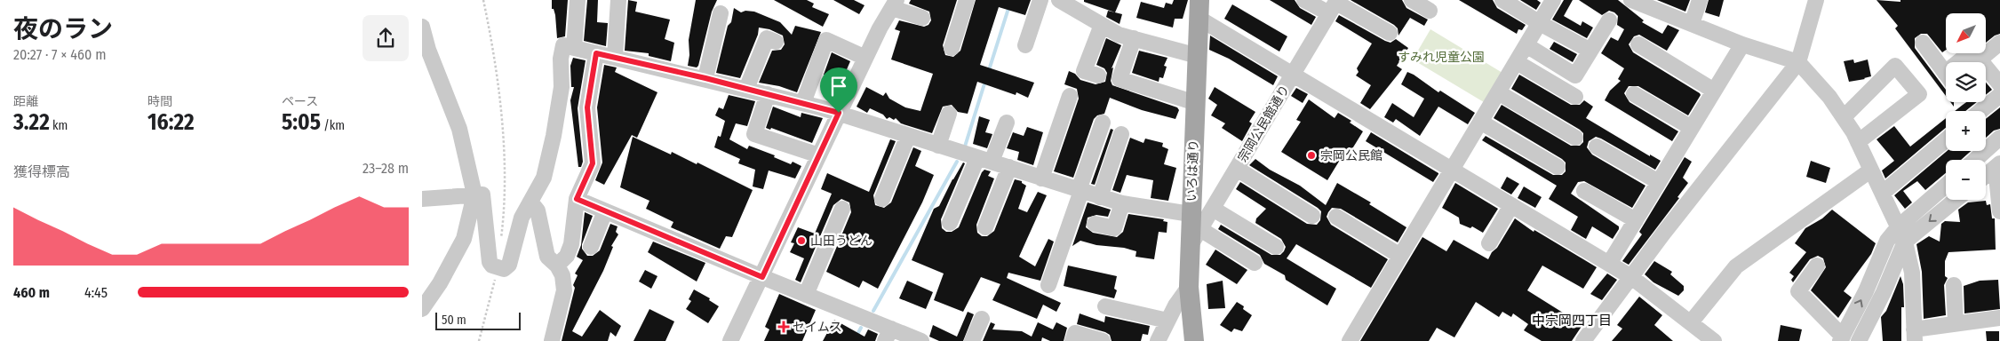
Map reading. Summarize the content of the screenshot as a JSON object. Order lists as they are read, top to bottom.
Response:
{
  "streets": {
    "main road": ["いろは通り"],
    "street": ["宗岡公民館通り"]
  },
  "crossings": [
    ["宗岡公民館通り", "いろは通り"]
  ],
  "districts": ["中宗岡四丁目"],
  "parks": ["すみれ児童公園"],
  "places": {
    "other": ["宗岡公民館", "山田うどん"],
    "health": ["セイムス"]
  },
  "scale_bar": "50 m",
  "north": "bottom left",
  "page": {
    "heading": ["夜のラン", "20:27 · 7 × 460 m"],
    "map_buttons": ["+", "−"],
    "stats": [
      ["距離", "3.22 km"],
      ["時間", "16:22"],
      ["ペース", "5:05 /km"]
    ],
    "chart": ["獲得標高", "23–28 m"],
    "list": [
      {
        "name": "460 m",
        "note": "4:45"
      }
    ],
    "scale": "50 m"
  }
}
